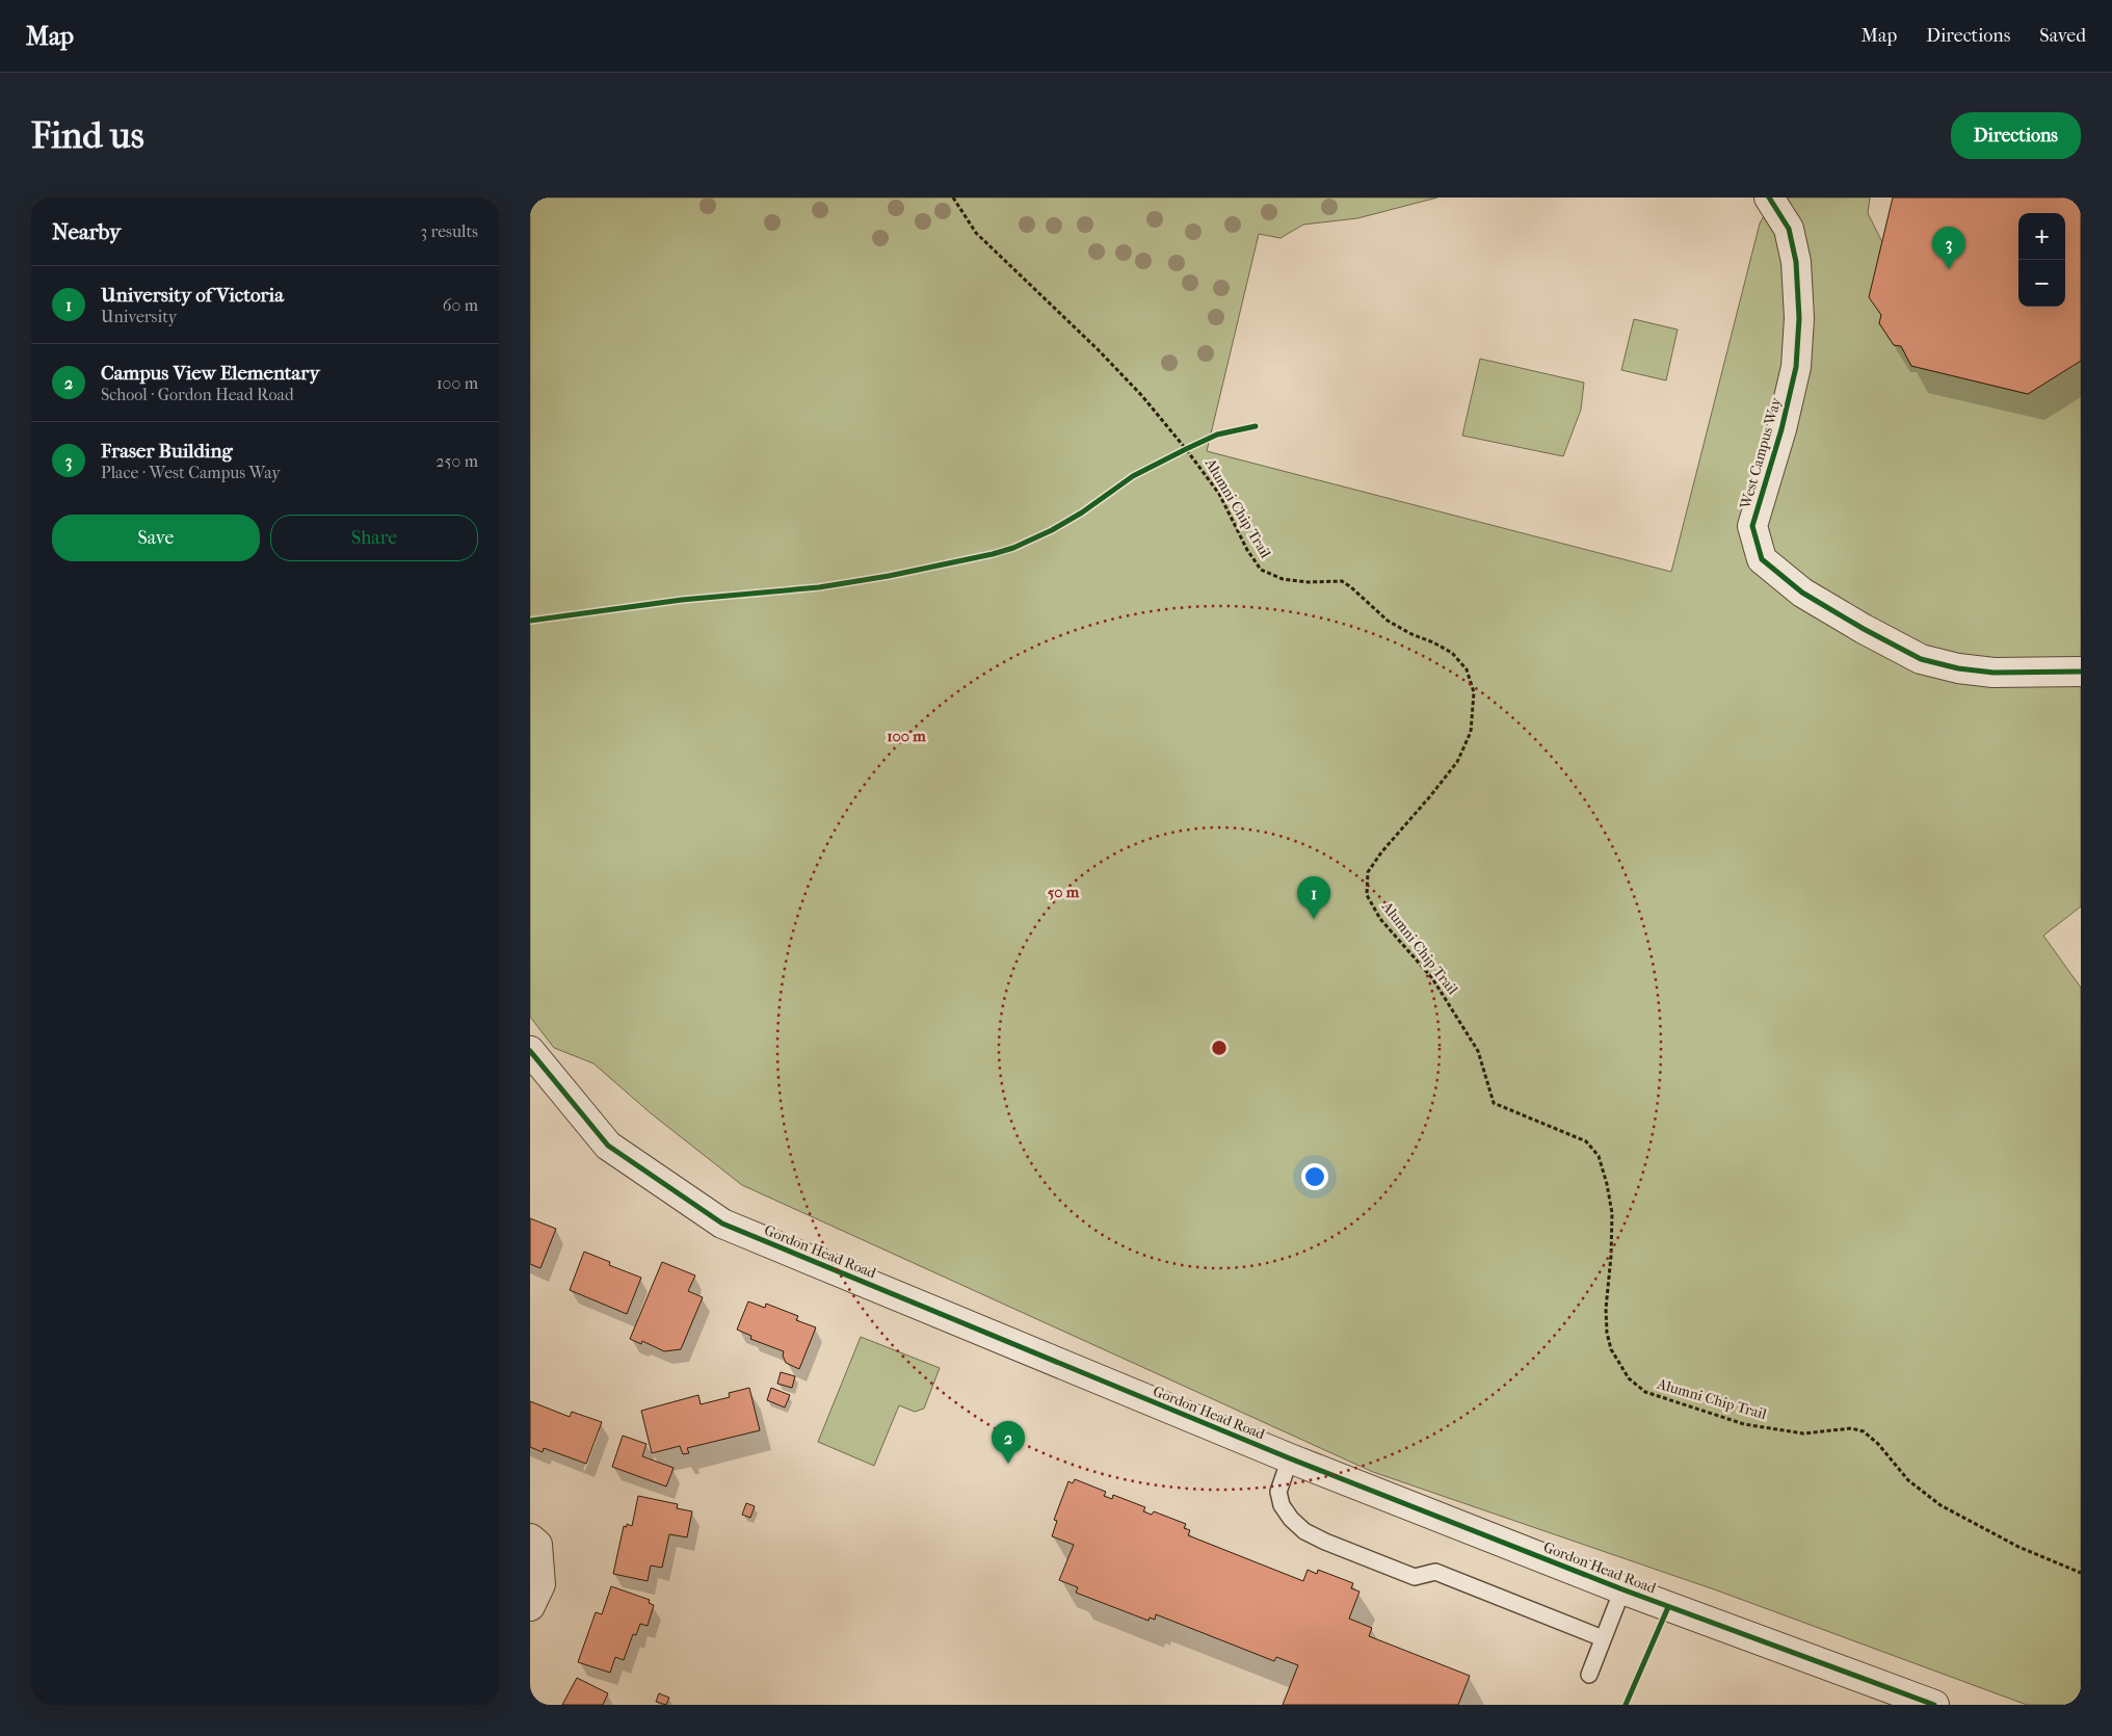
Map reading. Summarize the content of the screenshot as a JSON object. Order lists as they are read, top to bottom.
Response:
{
  "streets": {
    "street": ["West Campus Way", "Gordon Head Road"],
    "path": ["Alumni Chip Trail"]
  },
  "page": {
    "header": "Map",
    "nav": ["Map", "Directions", "Saved"],
    "buttons": [
      "Directions",
      ["Save", "Share"]
    ],
    "title": "Find us",
    "heading": ["Nearby", "3 results"],
    "map_buttons": ["+", "−"],
    "pins": ["3", "1", "2"],
    "list": [
      {
        "mark": "1",
        "name": "University of Victoria",
        "note": "University",
        "value": "60 m"
      },
      {
        "mark": "2",
        "name": "Campus View Elementary",
        "note": "School · Gordon Head Road",
        "value": "100 m"
      },
      {
        "mark": "3",
        "name": "Fraser Building",
        "note": "Place · West Campus Way",
        "value": "250 m"
      }
    ]
  },
  "rings": ["100 m", "50 m"]
}
